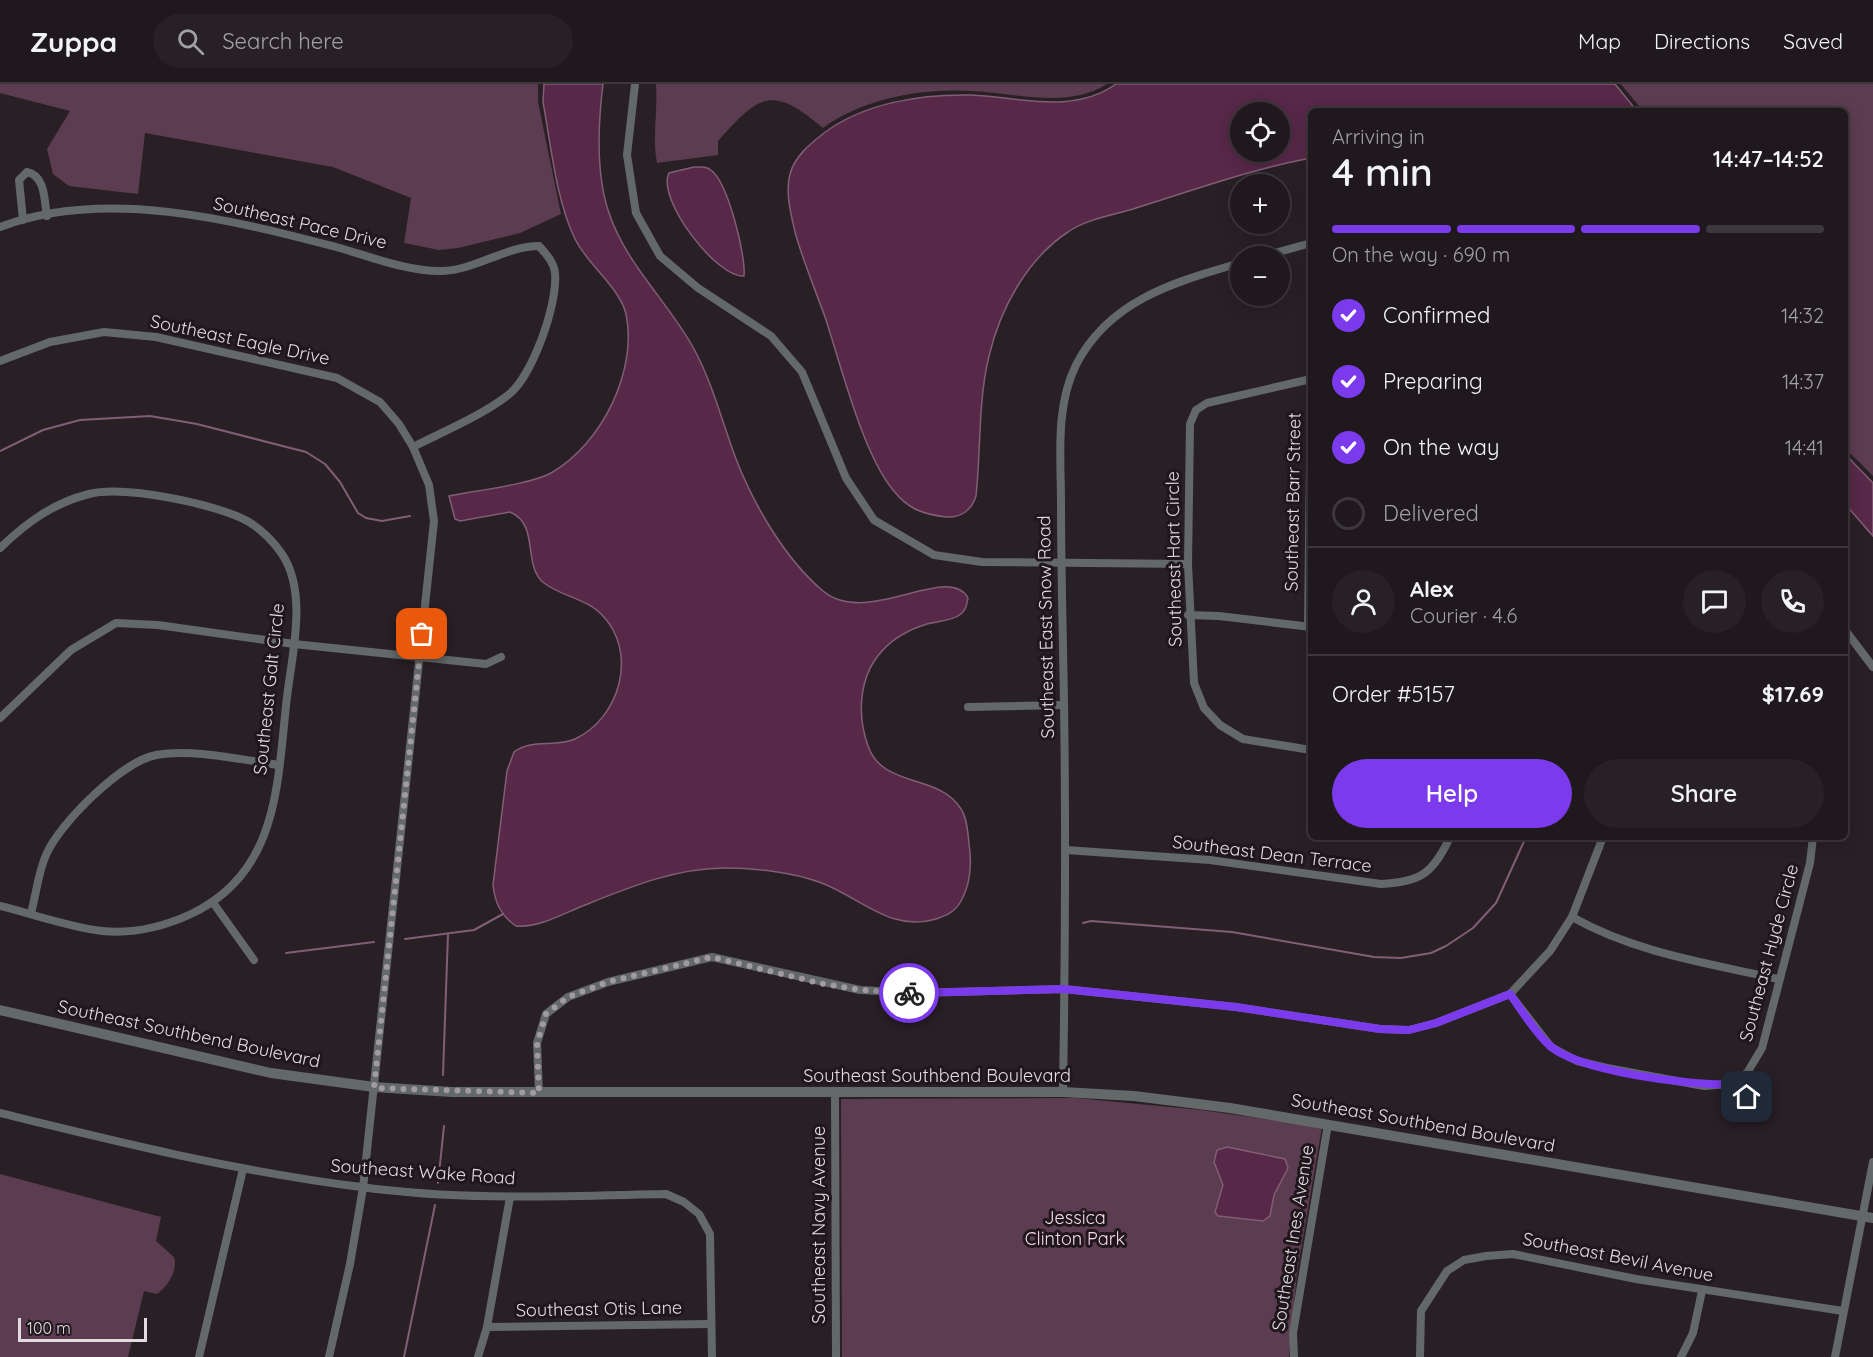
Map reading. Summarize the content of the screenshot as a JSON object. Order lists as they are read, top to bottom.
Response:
{
  "streets": {
    "street": [
      "Southeast Pace Drive",
      "Southeast Eagle Drive",
      "Southeast Hart Circle",
      "Southeast East Snow Road",
      "Southeast Galt Circle",
      "Southeast Dean Terrace",
      "Southeast Hyde Circle",
      "Southeast Southbend Boulevard",
      "Southeast Wake Road",
      "Southeast Navy Avenue",
      "Southeast Ines Avenue",
      "Southeast Bevil Avenue",
      "Southeast Otis Lane"
    ]
  },
  "crossings": [
    ["Southeast Pace Drive", "Southeast Eagle Drive"],
    ["Southeast Eagle Drive", "Southeast Southbend Boulevard"],
    ["Southeast Eagle Drive", "Southeast Wake Road"],
    ["Southeast East Snow Road", "Southeast Dean Terrace"],
    ["Southeast East Snow Road", "Southeast Southbend Boulevard"],
    ["Southeast Southbend Boulevard", "Southeast Navy Avenue"],
    ["Southeast Southbend Boulevard", "Southeast Ines Avenue"],
    ["Southeast Wake Road", "Southeast Otis Lane"]
  ],
  "parks": ["Jessica Clinton Park"],
  "scale_bar": "100 m",
  "page": {
    "header": "Zuppa",
    "search": "Search here",
    "nav": ["Map", "Directions", "Saved"],
    "map_buttons": ["+", "−"],
    "heading": ["4 min", "Arriving in", "14:47–14:52"],
    "panel": [
      "Alex",
      "Courier · 4.6",
      "Order #5157",
      "$17.69"
    ],
    "bar": "On the way · 690 m",
    "list": [
      ["Confirmed", "14:32"],
      ["Preparing", "14:37"],
      ["On the way", "14:41"],
      "Delivered"
    ],
    "buttons": ["Help", "Share"],
    "scale": "100 m"
  }
}
